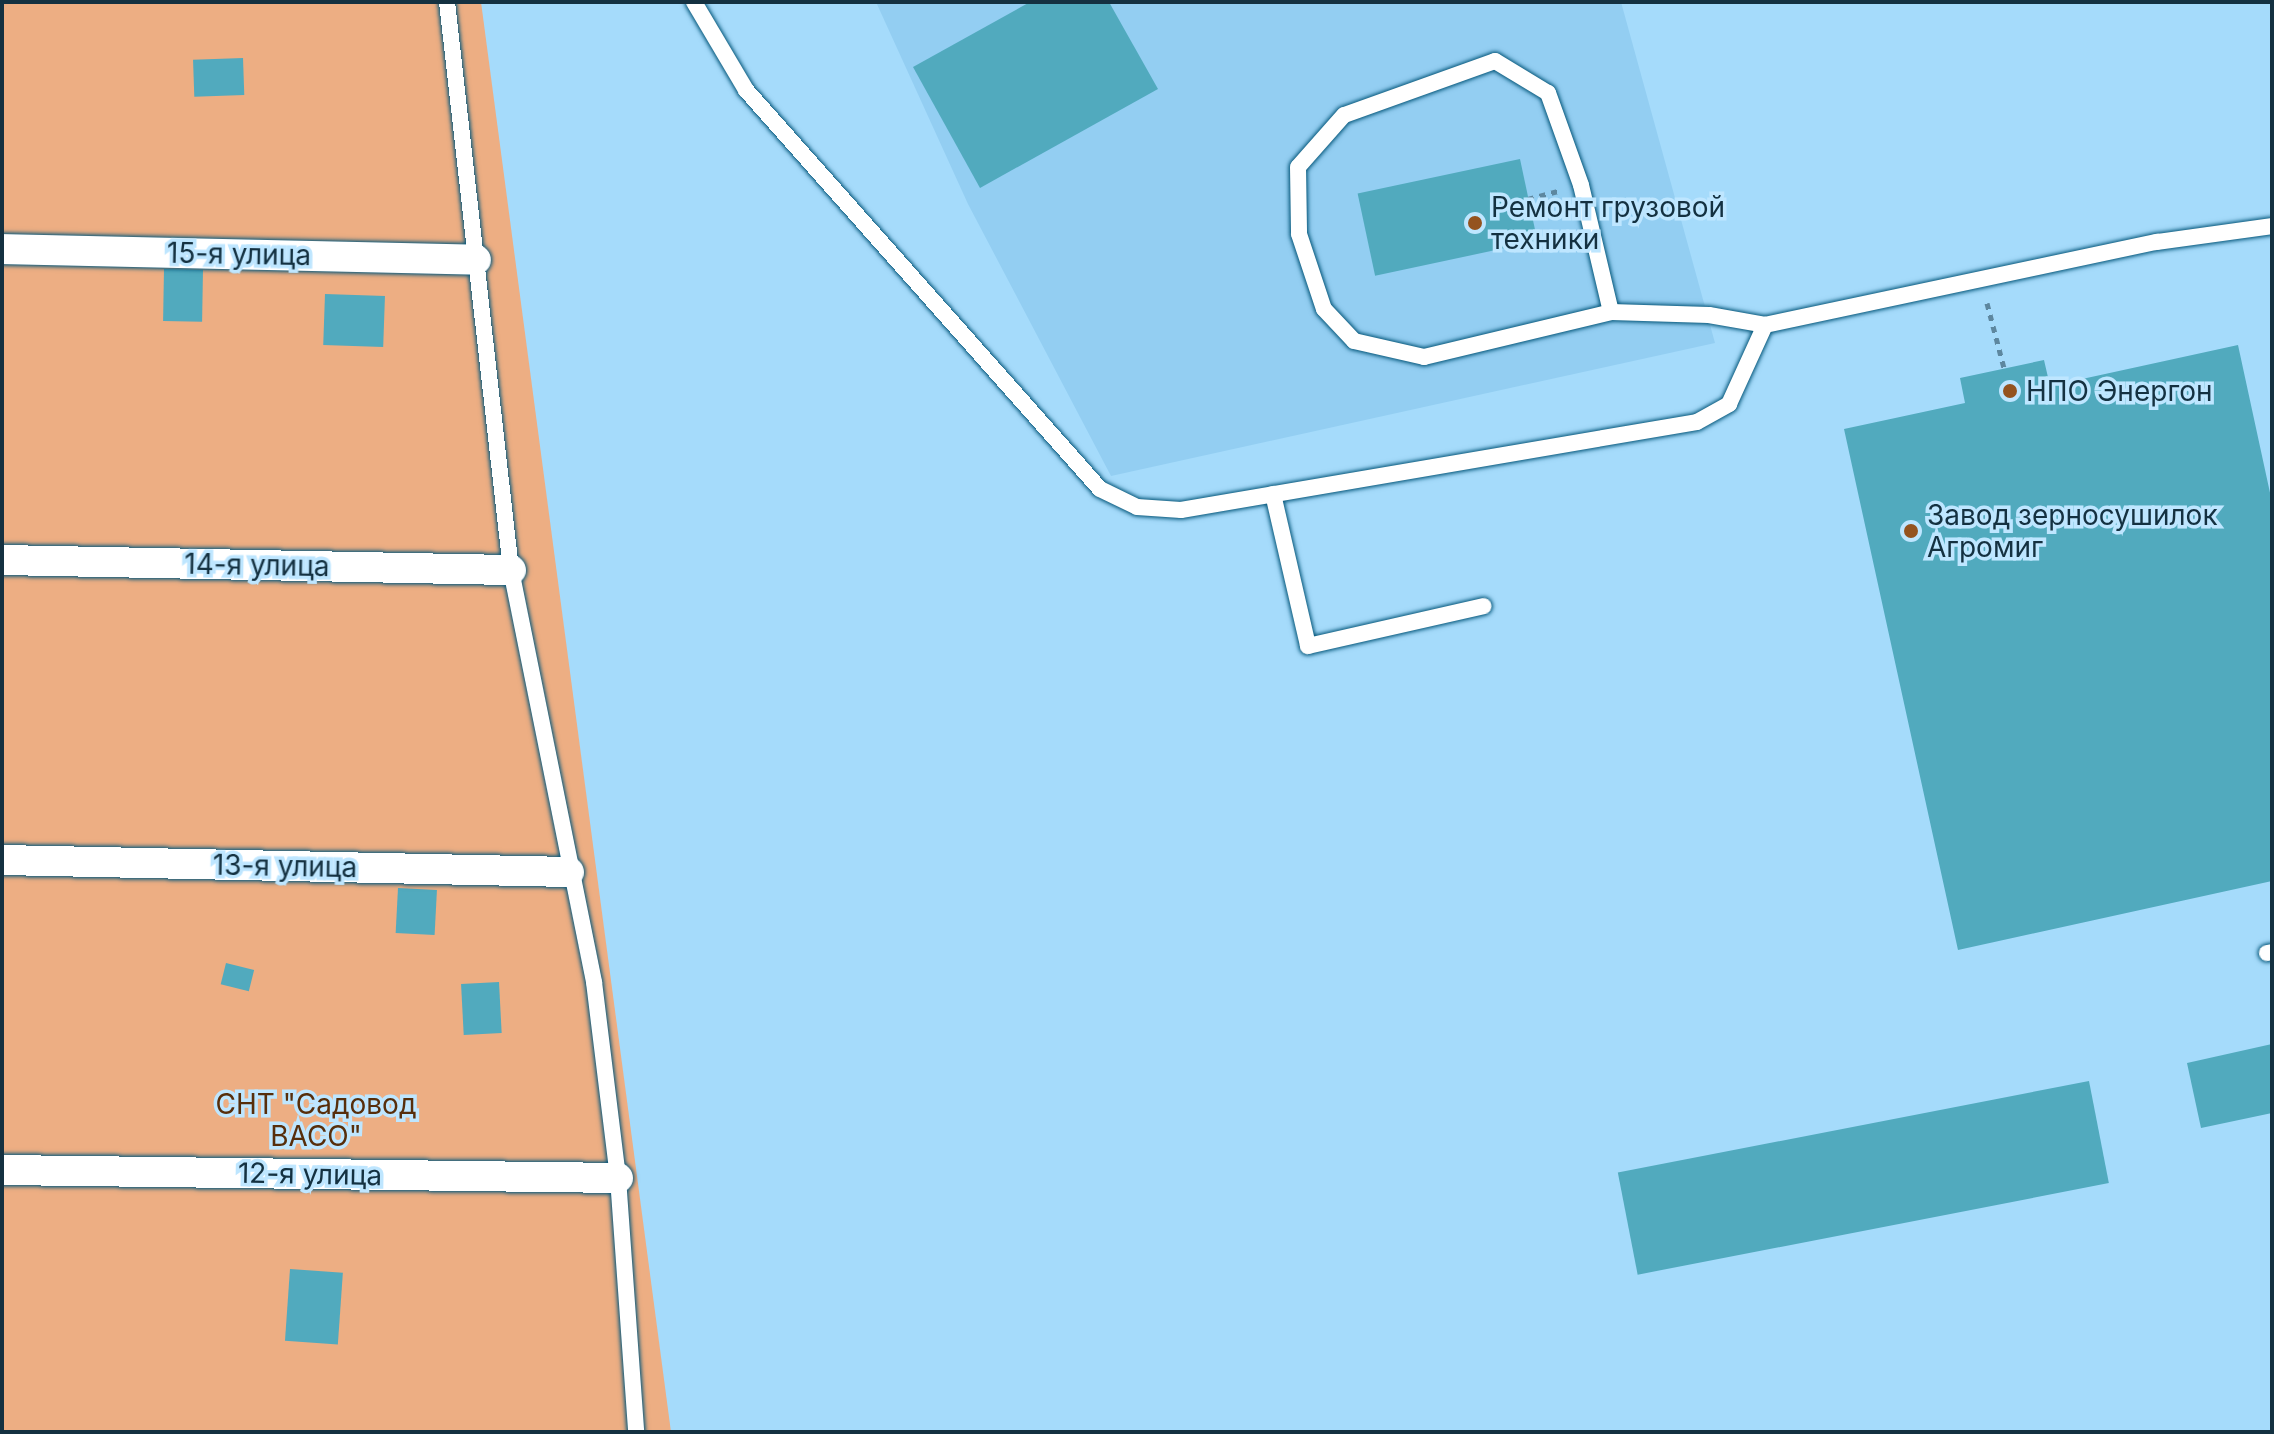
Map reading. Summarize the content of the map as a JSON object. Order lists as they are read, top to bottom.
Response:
{
  "streets": {
    "street": [
      "15-я улица",
      "14-я улица",
      "13-я улица",
      "12-я улица"
    ]
  },
  "parks": ["СНТ \"Садовод ВАСО\""],
  "places": ["Ремонт грузовой техники", "НПО Энергон", "Завод зерносушилок Агромиг"]
}
